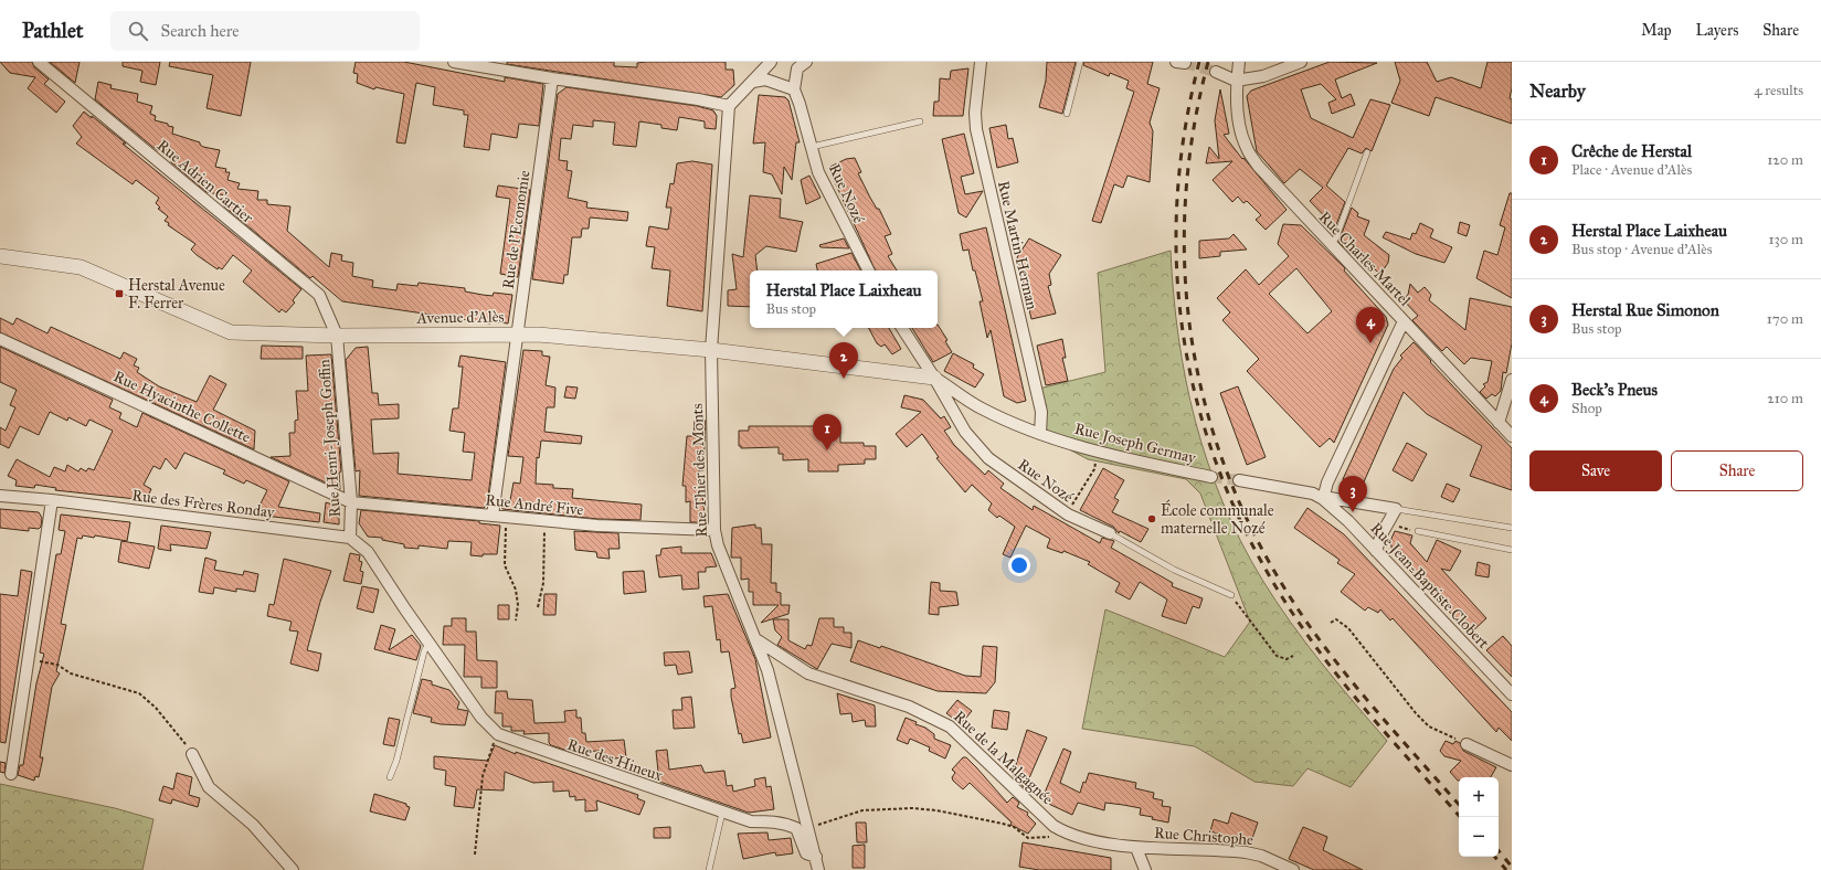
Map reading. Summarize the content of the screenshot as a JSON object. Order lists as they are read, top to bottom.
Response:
{
  "streets": {
    "street": [
      "Rue Adrien Cartier",
      "Rue Nozé",
      "Rue de l'Economie",
      "Rue Martin Herman",
      "Rue Charles Martel",
      "Avenue d'Alès",
      "Rue Hyacinthe Collette",
      "Rue Henri-Joseph Goffin",
      "Rue Joseph Germay",
      "Rue Thier des Monts",
      "Rue des Frères Ronday",
      "Rue André Five",
      "Rue Jean-Baptiste Clobert",
      "Rue de la Malgagnée",
      "Rue des Hineux",
      "Rue Christophe"
    ]
  },
  "crossings": [
    ["Rue Adrien Cartier", "Avenue d'Alès"],
    ["Rue Adrien Cartier", "Rue Henri-Joseph Goffin"],
    ["Rue Nozé", "Avenue d'Alès"],
    ["Rue Nozé", "Rue Joseph Germay"],
    ["Rue de l'Economie", "Avenue d'Alès"],
    ["Rue de l'Economie", "Rue André Five"],
    ["Rue Martin Herman", "Rue Joseph Germay"],
    ["Avenue d'Alès", "Rue Henri-Joseph Goffin"],
    ["Avenue d'Alès", "Rue Joseph Germay"],
    ["Avenue d'Alès", "Rue Thier des Monts"],
    ["Rue Hyacinthe Collette", "Rue Henri-Joseph Goffin"],
    ["Rue Hyacinthe Collette", "Rue André Five"],
    ["Rue Henri-Joseph Goffin", "Rue des Frères Ronday"],
    ["Rue Henri-Joseph Goffin", "Rue André Five"],
    ["Rue Henri-Joseph Goffin", "Rue des Hineux"],
    ["Rue Thier des Monts", "Rue André Five"],
    ["Rue Thier des Monts", "Rue de la Malgagnée"],
    ["Rue Thier des Monts", "Rue des Hineux"],
    ["Rue des Frères Ronday", "Rue des Hineux"],
    ["Rue de la Malgagnée", "Rue Christophe"]
  ],
  "places": {
    "transit": ["Herstal Avenue F. Ferrer"],
    "other": ["École communale maternelle Nozé"]
  },
  "page": {
    "header": "Pathlet",
    "search": "Search here",
    "nav": ["Map", "Layers", "Share"],
    "heading": ["Nearby", "4 results"],
    "list": [
      {
        "mark": "1",
        "name": "Crêche de Herstal",
        "note": "Place · Avenue d'Alès",
        "value": "120 m"
      },
      {
        "mark": "2",
        "name": "Herstal Place Laixheau",
        "note": "Bus stop · Avenue d'Alès",
        "value": "130 m"
      },
      {
        "mark": "3",
        "name": "Herstal Rue Simonon",
        "note": "Bus stop",
        "value": "170 m"
      },
      {
        "mark": "4",
        "name": "Beck's Pneus",
        "note": "Shop",
        "value": "210 m"
      }
    ],
    "popup": ["Herstal Place Laixheau", "Bus stop"],
    "pins": [
      "4",
      "2",
      "1",
      "3"
    ],
    "buttons": ["Save", "Share"],
    "map_buttons": ["+", "−"]
  }
}
